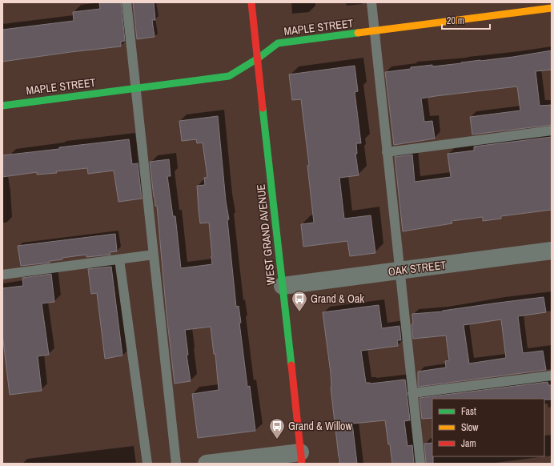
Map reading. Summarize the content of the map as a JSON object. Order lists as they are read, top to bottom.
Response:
{
  "streets": {
    "street": ["MAPLE STREET", "WEST GRAND AVENUE", "OAK STREET"]
  },
  "crossings": [
    ["MAPLE STREET", "WEST GRAND AVENUE"],
    ["WEST GRAND AVENUE", "OAK STREET"]
  ],
  "places": {
    "bus stop": ["Grand & Oak", "Grand & Willow"]
  },
  "legend": ["Fast", "Slow", "Jam"],
  "scale_bar": "20 m"
}
